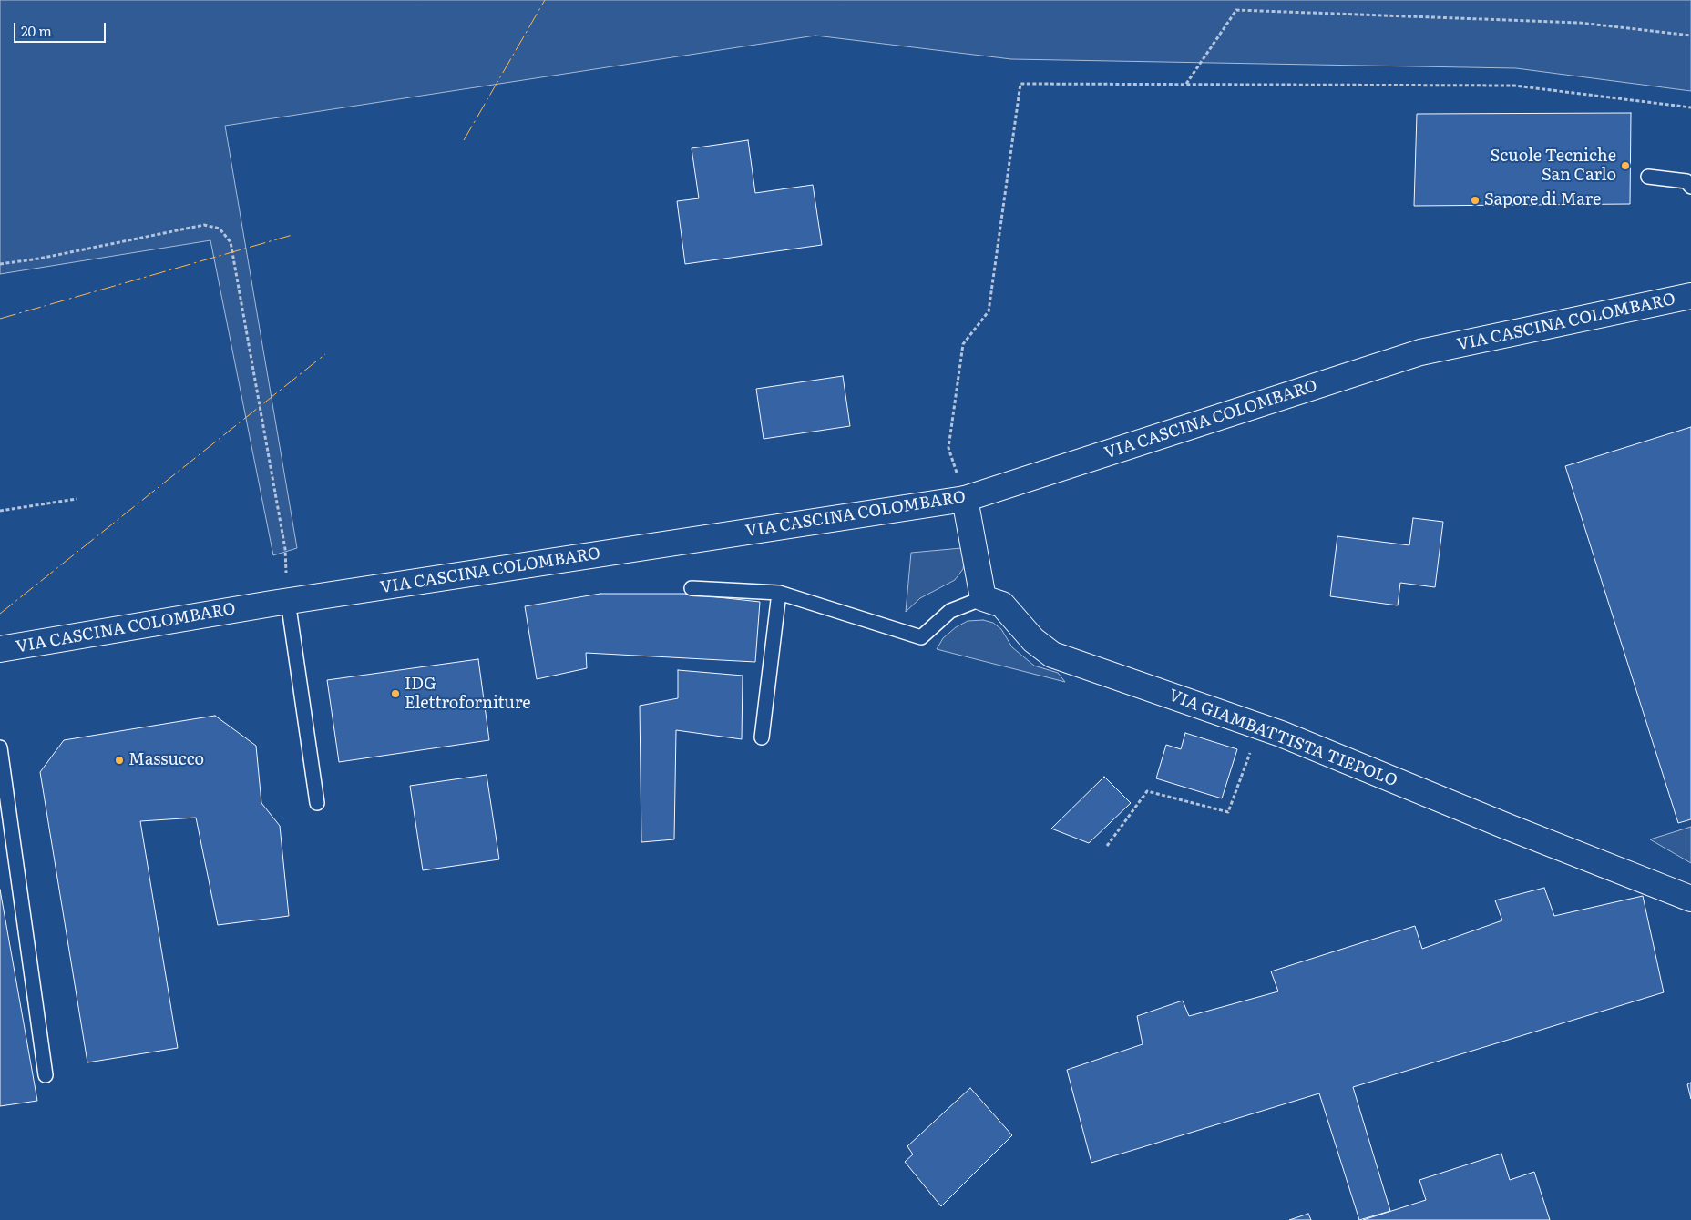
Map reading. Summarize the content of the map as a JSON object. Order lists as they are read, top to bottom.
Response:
{
  "streets": {
    "main road": ["VIA CASCINA COLOMBARO", "VIA GIAMBATTISTA TIEPOLO"]
  },
  "places": [
    "Scuole Tecniche San Carlo",
    "Sapore di Mare",
    "IDG Elettroforniture",
    "Massucco"
  ],
  "scale_bar": "20 m"
}
